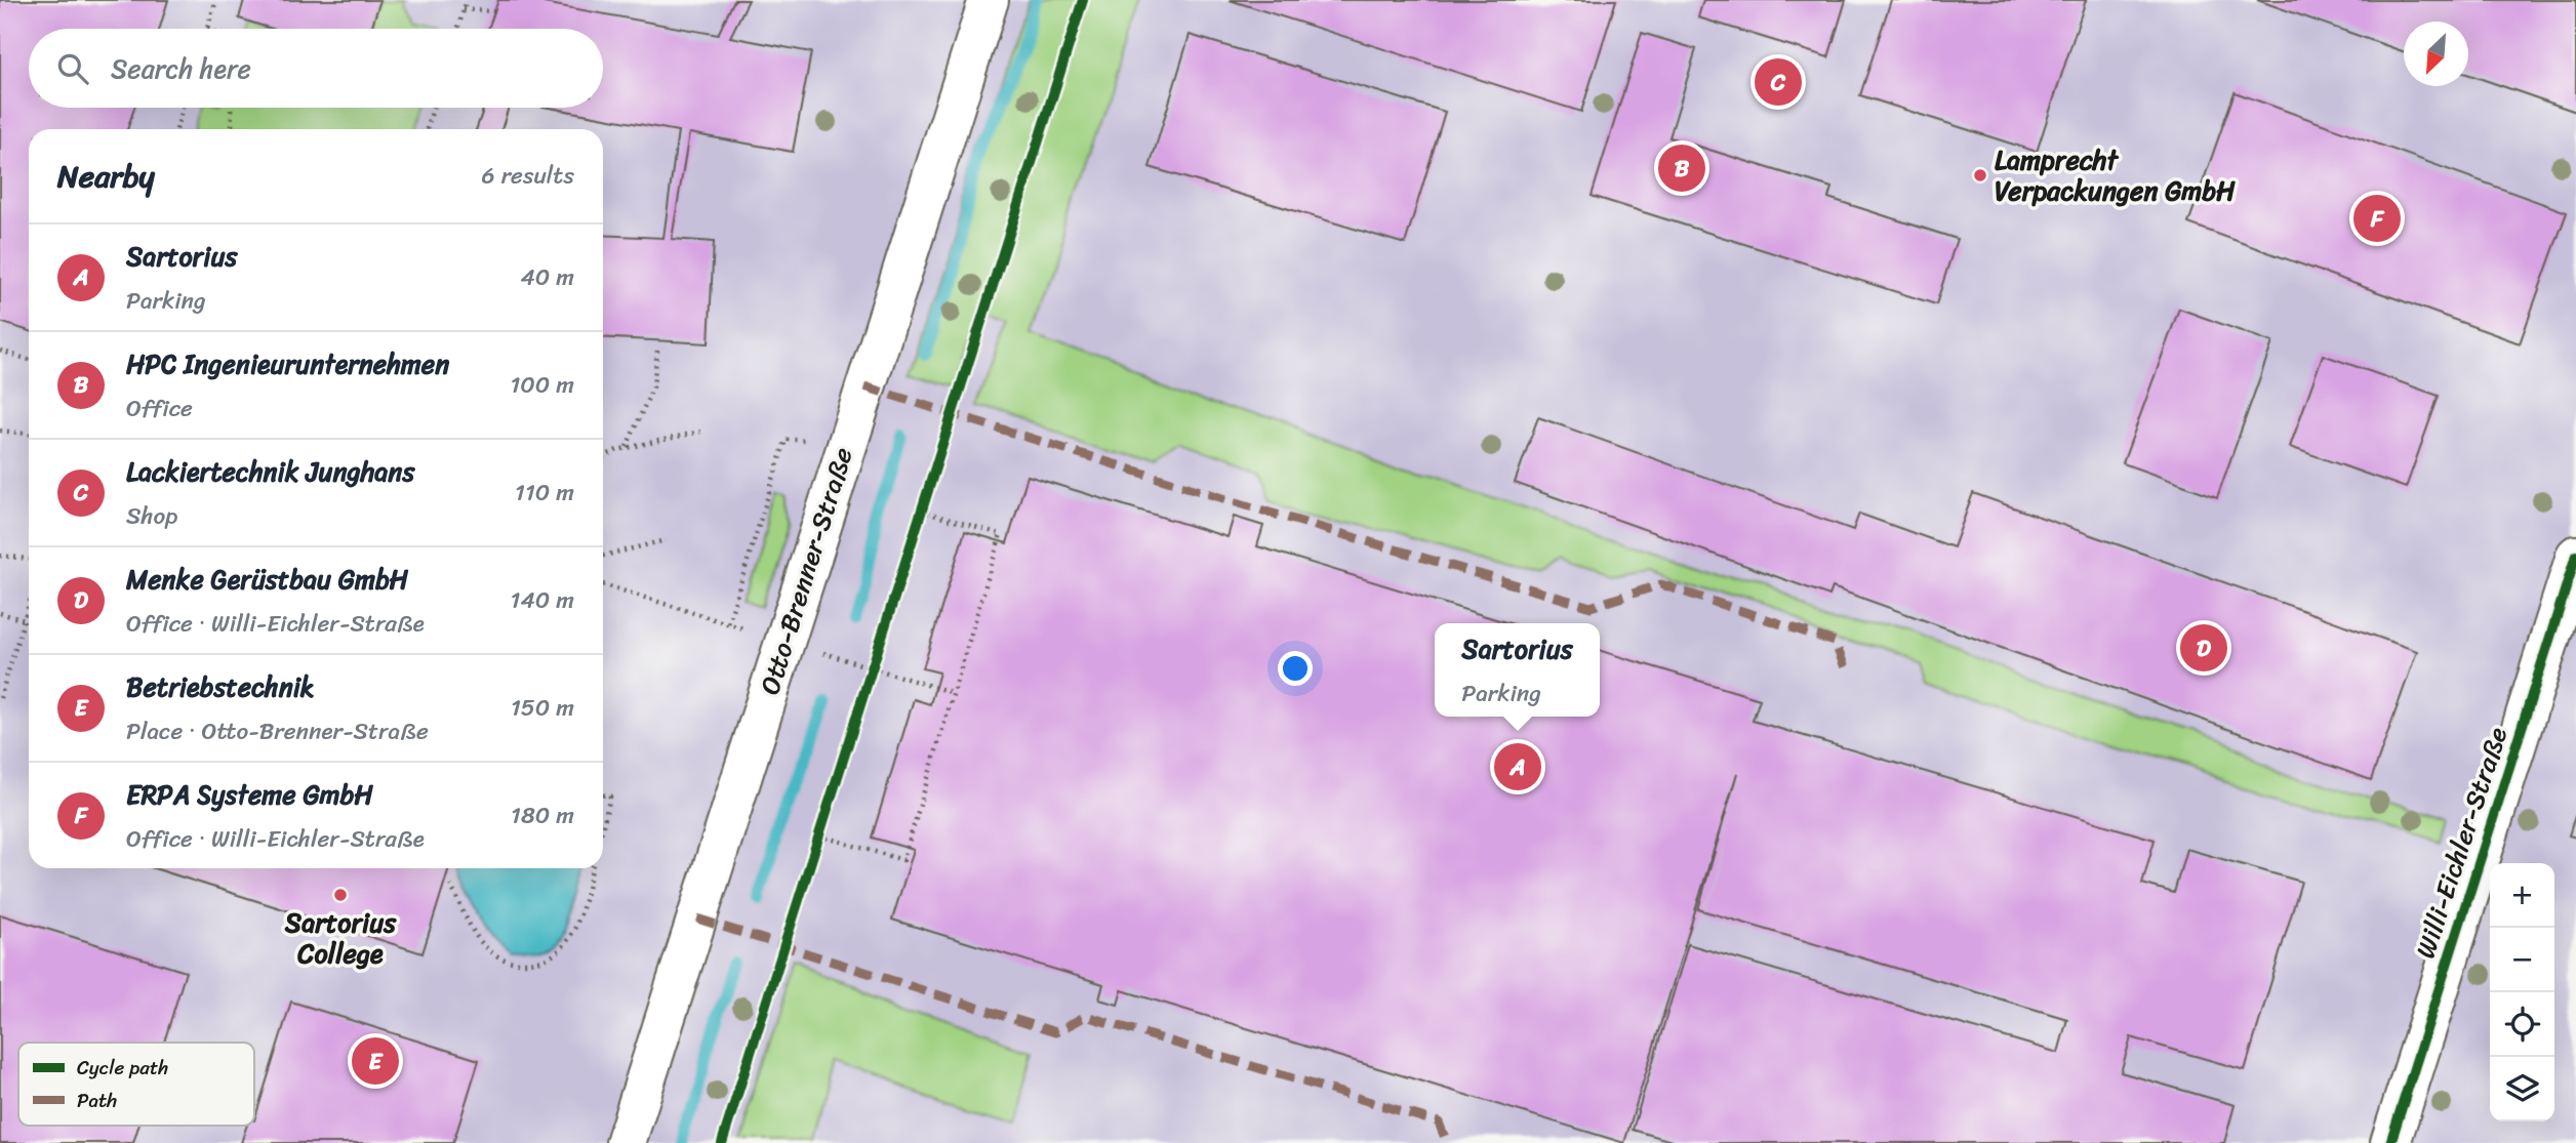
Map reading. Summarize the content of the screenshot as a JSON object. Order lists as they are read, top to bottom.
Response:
{
  "streets": {
    "main road": ["Otto-Brenner-Straße", "Willi-Eichler-Straße"]
  },
  "places": ["Lamprecht Verpackungen GmbH", "Sartorius College"],
  "legend": ["Cycle path", "Path"],
  "north": "bottom left",
  "page": {
    "search": "Search here",
    "pins": [
      "C",
      "B",
      "F",
      "D",
      "A",
      "E"
    ],
    "heading": ["Nearby", "6 results"],
    "list": [
      {
        "mark": "A",
        "name": "Sartorius",
        "note": "Parking",
        "value": "40 m"
      },
      {
        "mark": "B",
        "name": "HPC Ingenieurunternehmen",
        "note": "Office",
        "value": "100 m"
      },
      {
        "mark": "C",
        "name": "Lackiertechnik Junghans",
        "note": "Shop",
        "value": "110 m"
      },
      {
        "mark": "D",
        "name": "Menke Gerüstbau GmbH",
        "note": "Office · Willi-Eichler-Straße",
        "value": "140 m"
      },
      {
        "mark": "E",
        "name": "Betriebstechnik",
        "note": "Place · Otto-Brenner-Straße",
        "value": "150 m"
      },
      {
        "mark": "F",
        "name": "ERPA Systeme GmbH",
        "note": "Office · Willi-Eichler-Straße",
        "value": "180 m"
      }
    ],
    "popup": ["Sartorius", "Parking"],
    "map_buttons": ["+", "−"]
  }
}
